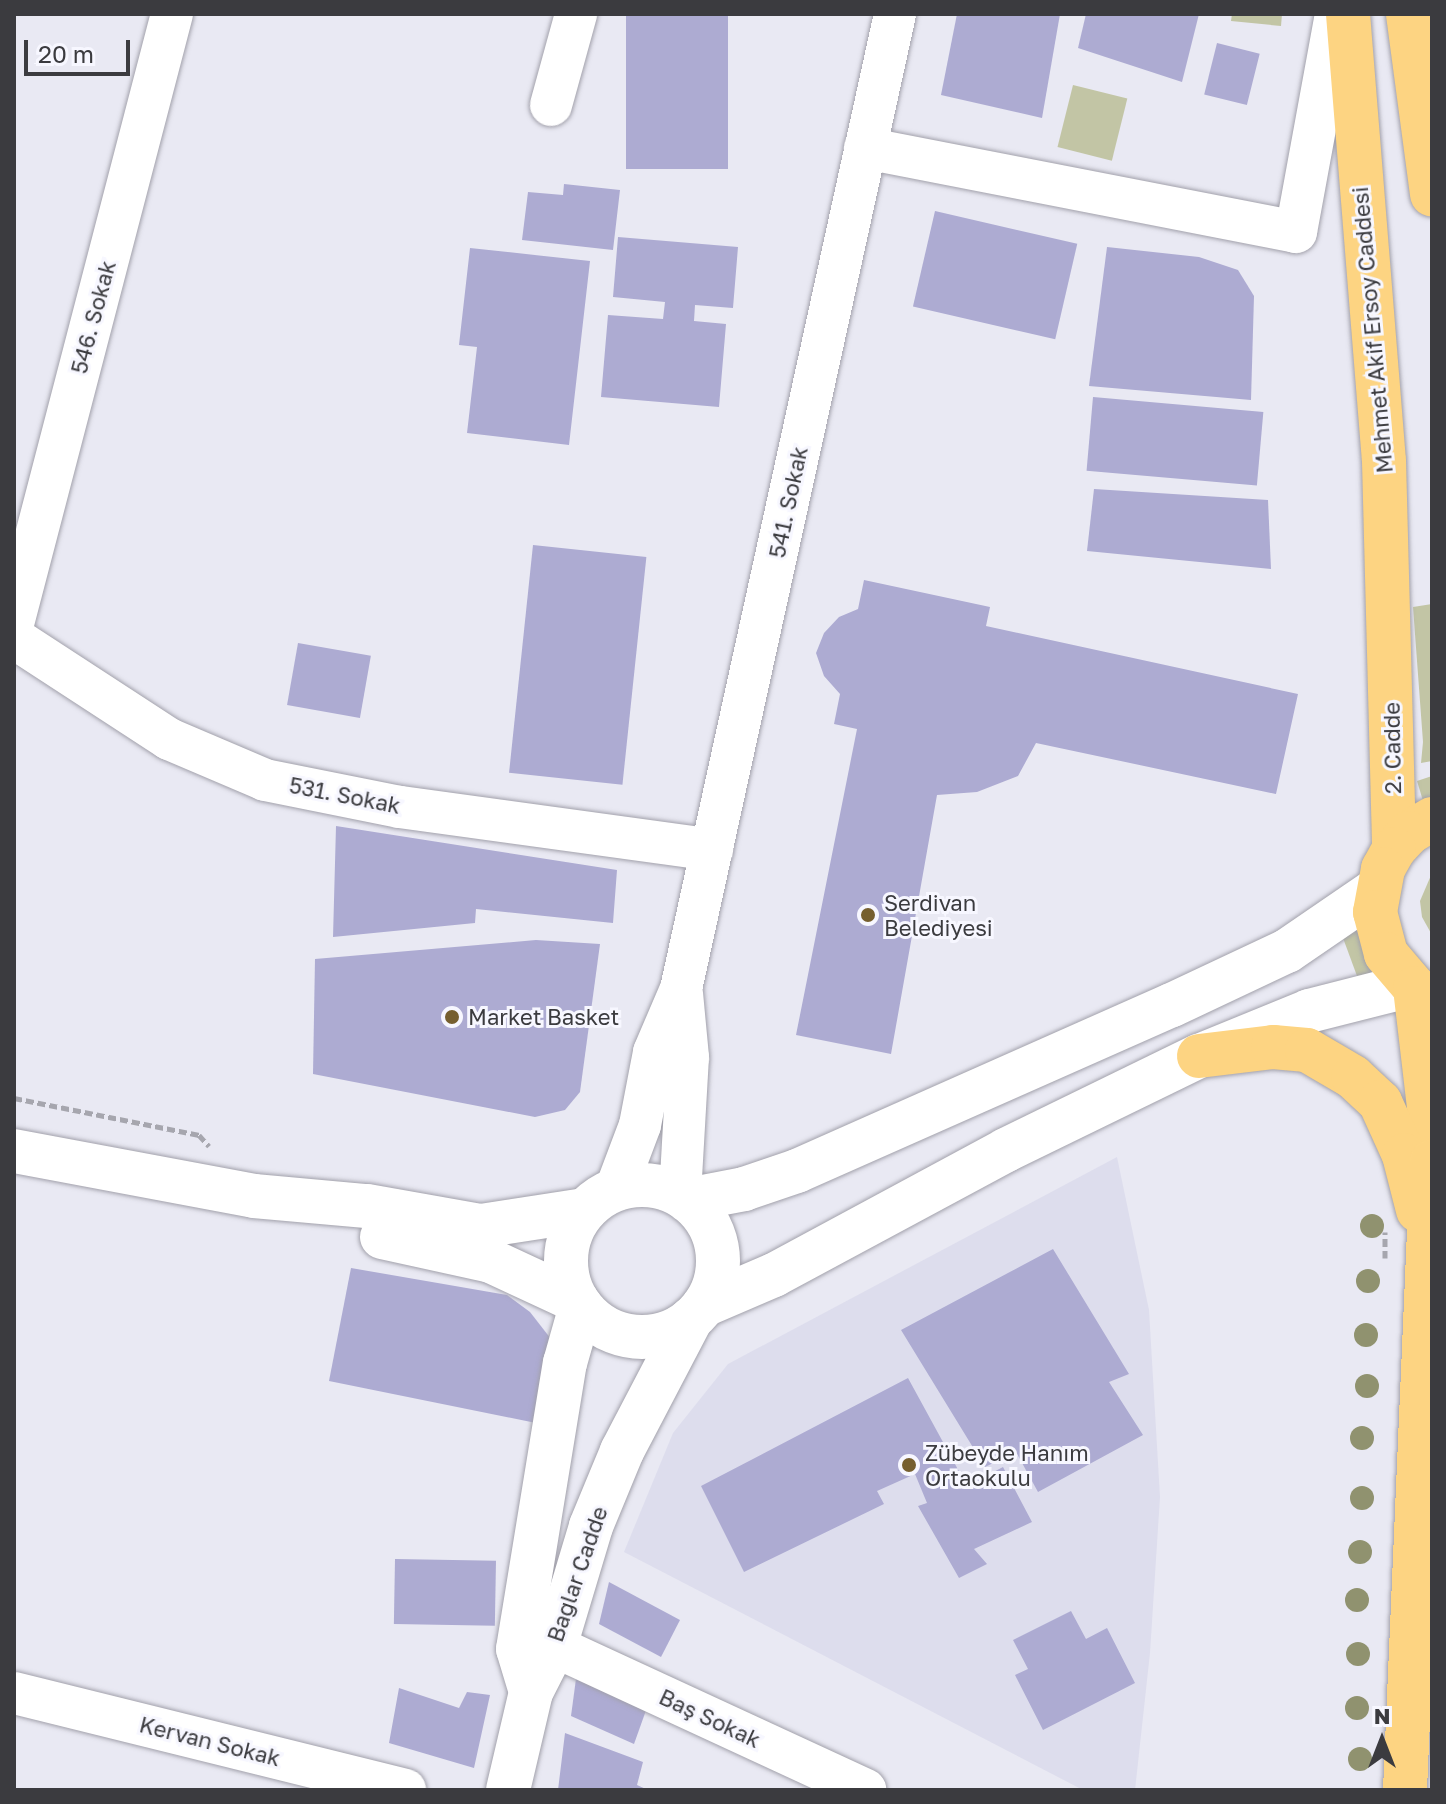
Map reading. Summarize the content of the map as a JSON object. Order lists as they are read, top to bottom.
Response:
{
  "streets": {
    "main road": ["Mehmet Akif Ersoy Caddesi", "2. Cadde", "Bağlar Cadde"],
    "street": [
      "546. Sokak",
      "541. Sokak",
      "531. Sokak",
      "Baş Sokak",
      "Kervan Sokak"
    ]
  },
  "crossings": [
    ["Mehmet Akif Ersoy Caddesi", "2. Cadde"],
    ["541. Sokak", "531. Sokak"],
    ["Bağlar Cadde", "Baş Sokak"]
  ],
  "places": ["Serdivan Belediyesi", "Market Basket", "Zübeyde Hanım Ortaokulu"],
  "scale_bar": "20 m",
  "north": "top"
}
